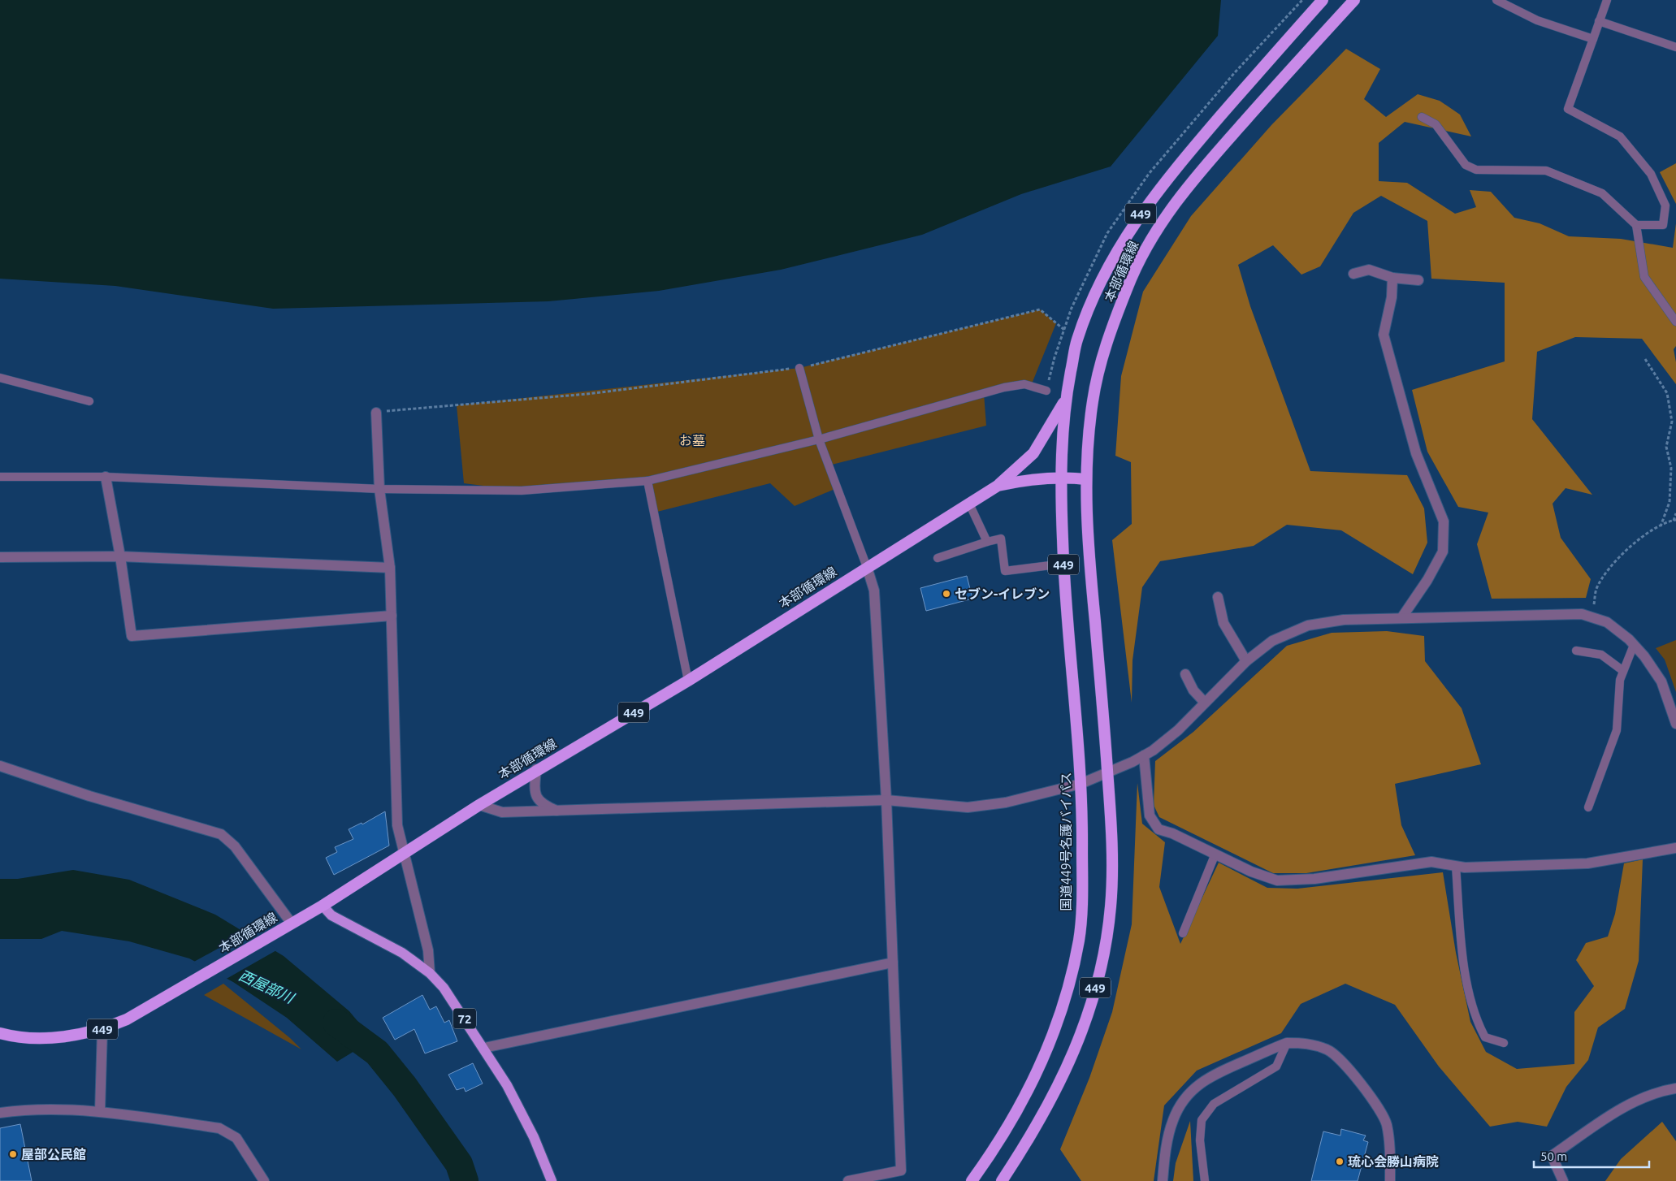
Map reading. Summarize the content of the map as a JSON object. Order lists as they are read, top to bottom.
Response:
{
  "streets": {
    "highway": ["449", "本部循環線", "国道449号名護バイパス"],
    "main road": ["72"]
  },
  "crossings": [
    ["449", "本部循環線"],
    ["本部循環線", "国道449号名護バイパス"],
    ["本部循環線", "72"]
  ],
  "water": ["西屋部川"],
  "parks": ["お墓"],
  "places": ["セブン-イレブン", "屋部公民館", "琉心会勝山病院"],
  "scale_bar": "50 m"
}
